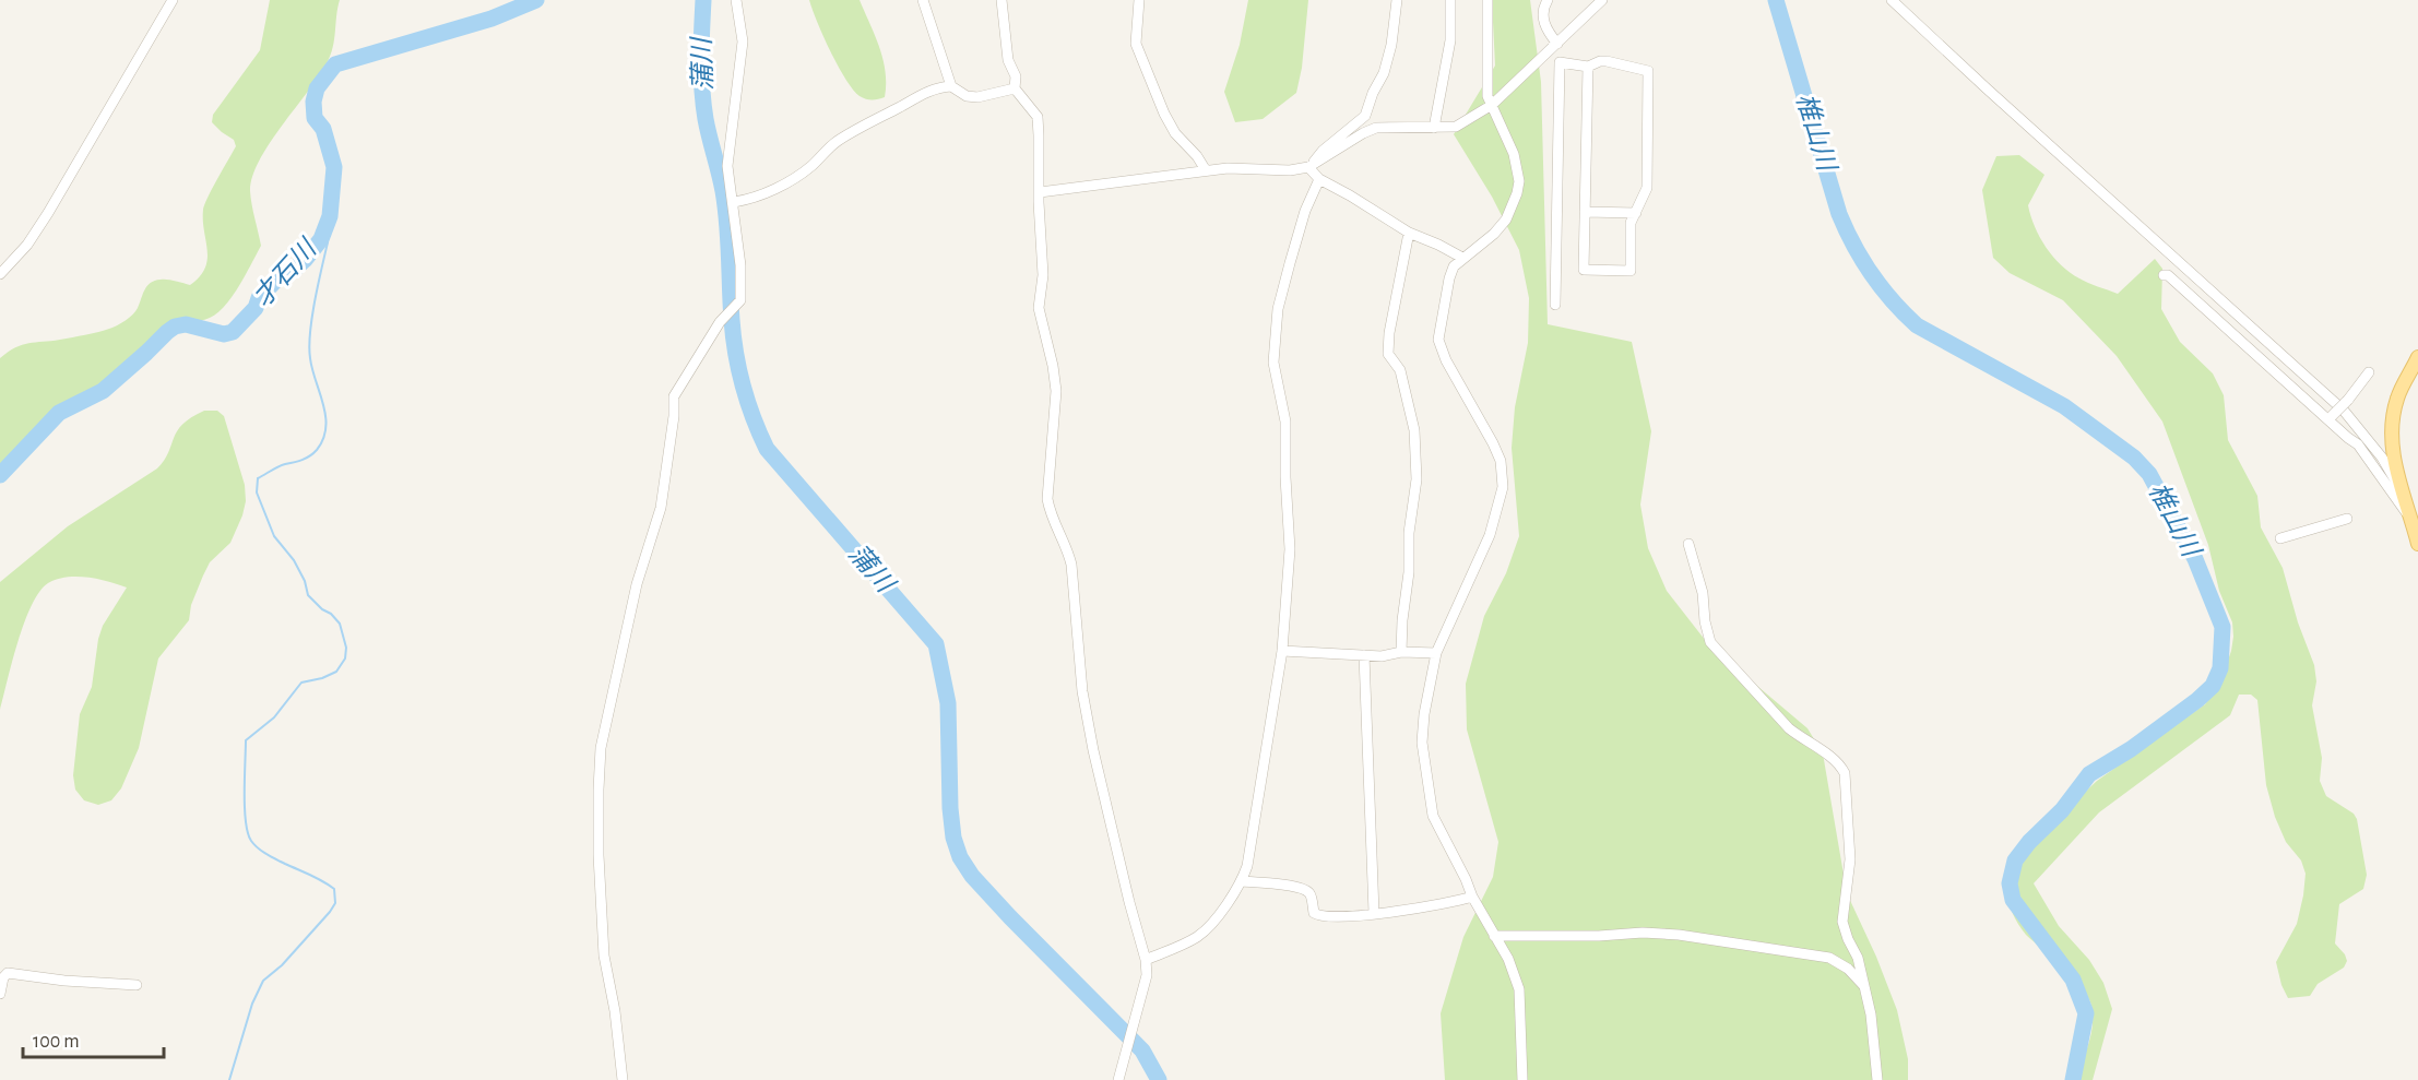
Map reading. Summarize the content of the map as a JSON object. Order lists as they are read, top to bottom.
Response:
{
  "water": ["蒲川", "椎山川", "才石川"],
  "scale_bar": "100 m"
}
